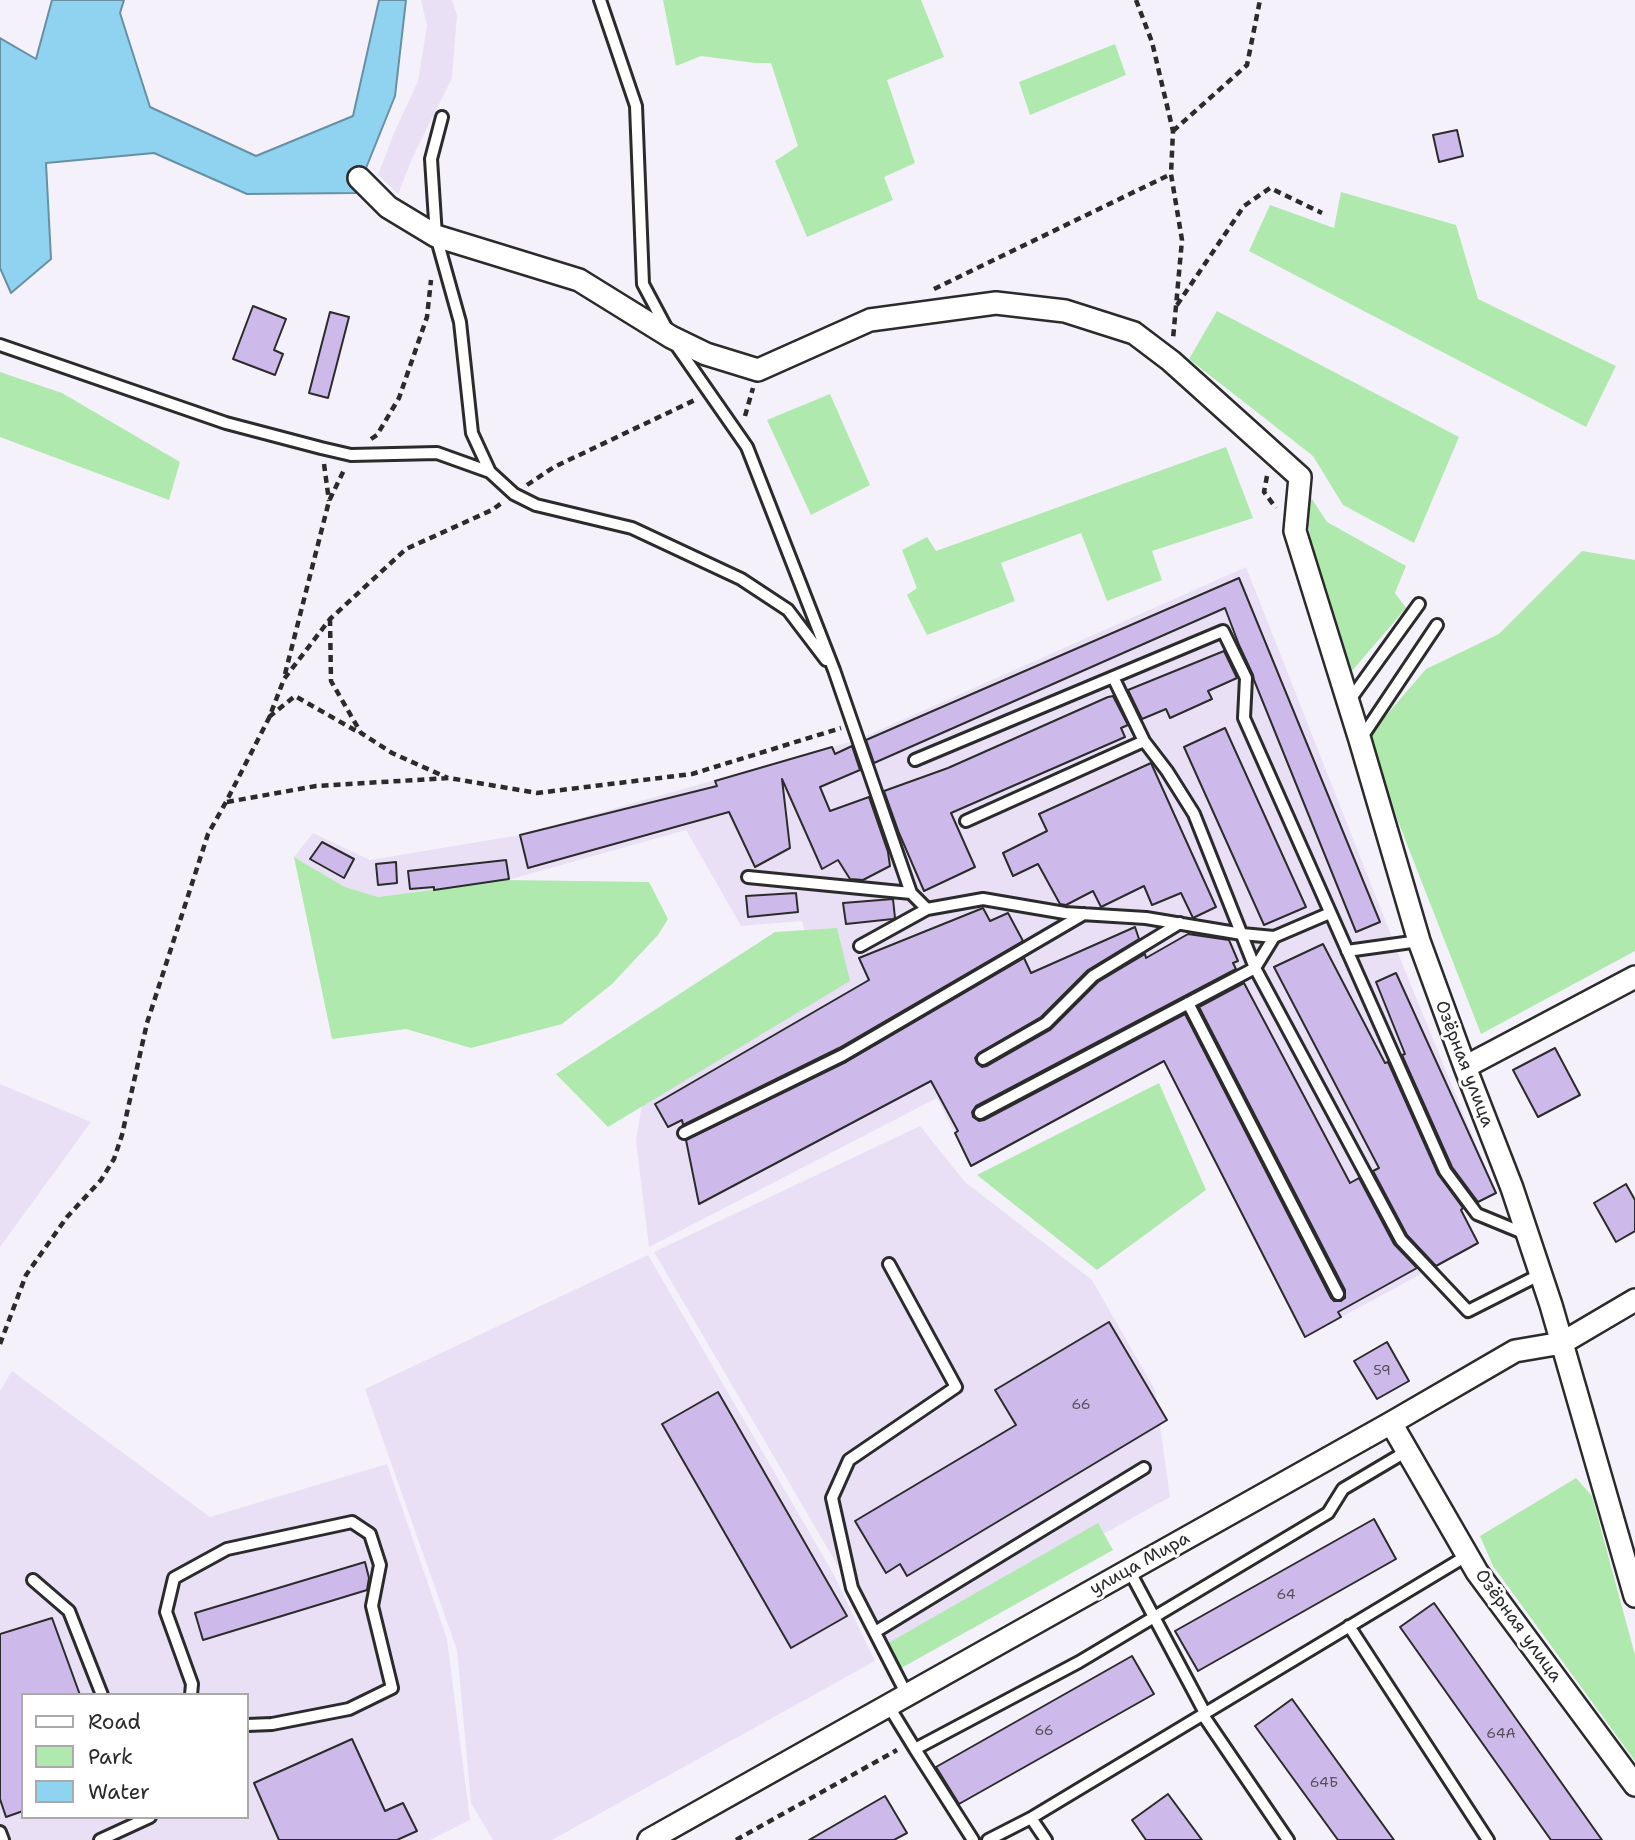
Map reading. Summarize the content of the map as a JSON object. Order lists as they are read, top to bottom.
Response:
{
  "streets": {
    "street": ["Озёрная улица", "улица Мира"]
  },
  "crossings": [
    ["Озёрная улица", "улица Мира"]
  ],
  "house_numbers": [
    "59",
    "66",
    "64",
    "66",
    "64А",
    "64Б"
  ],
  "legend": ["Road", "Park", "Water"]
}
